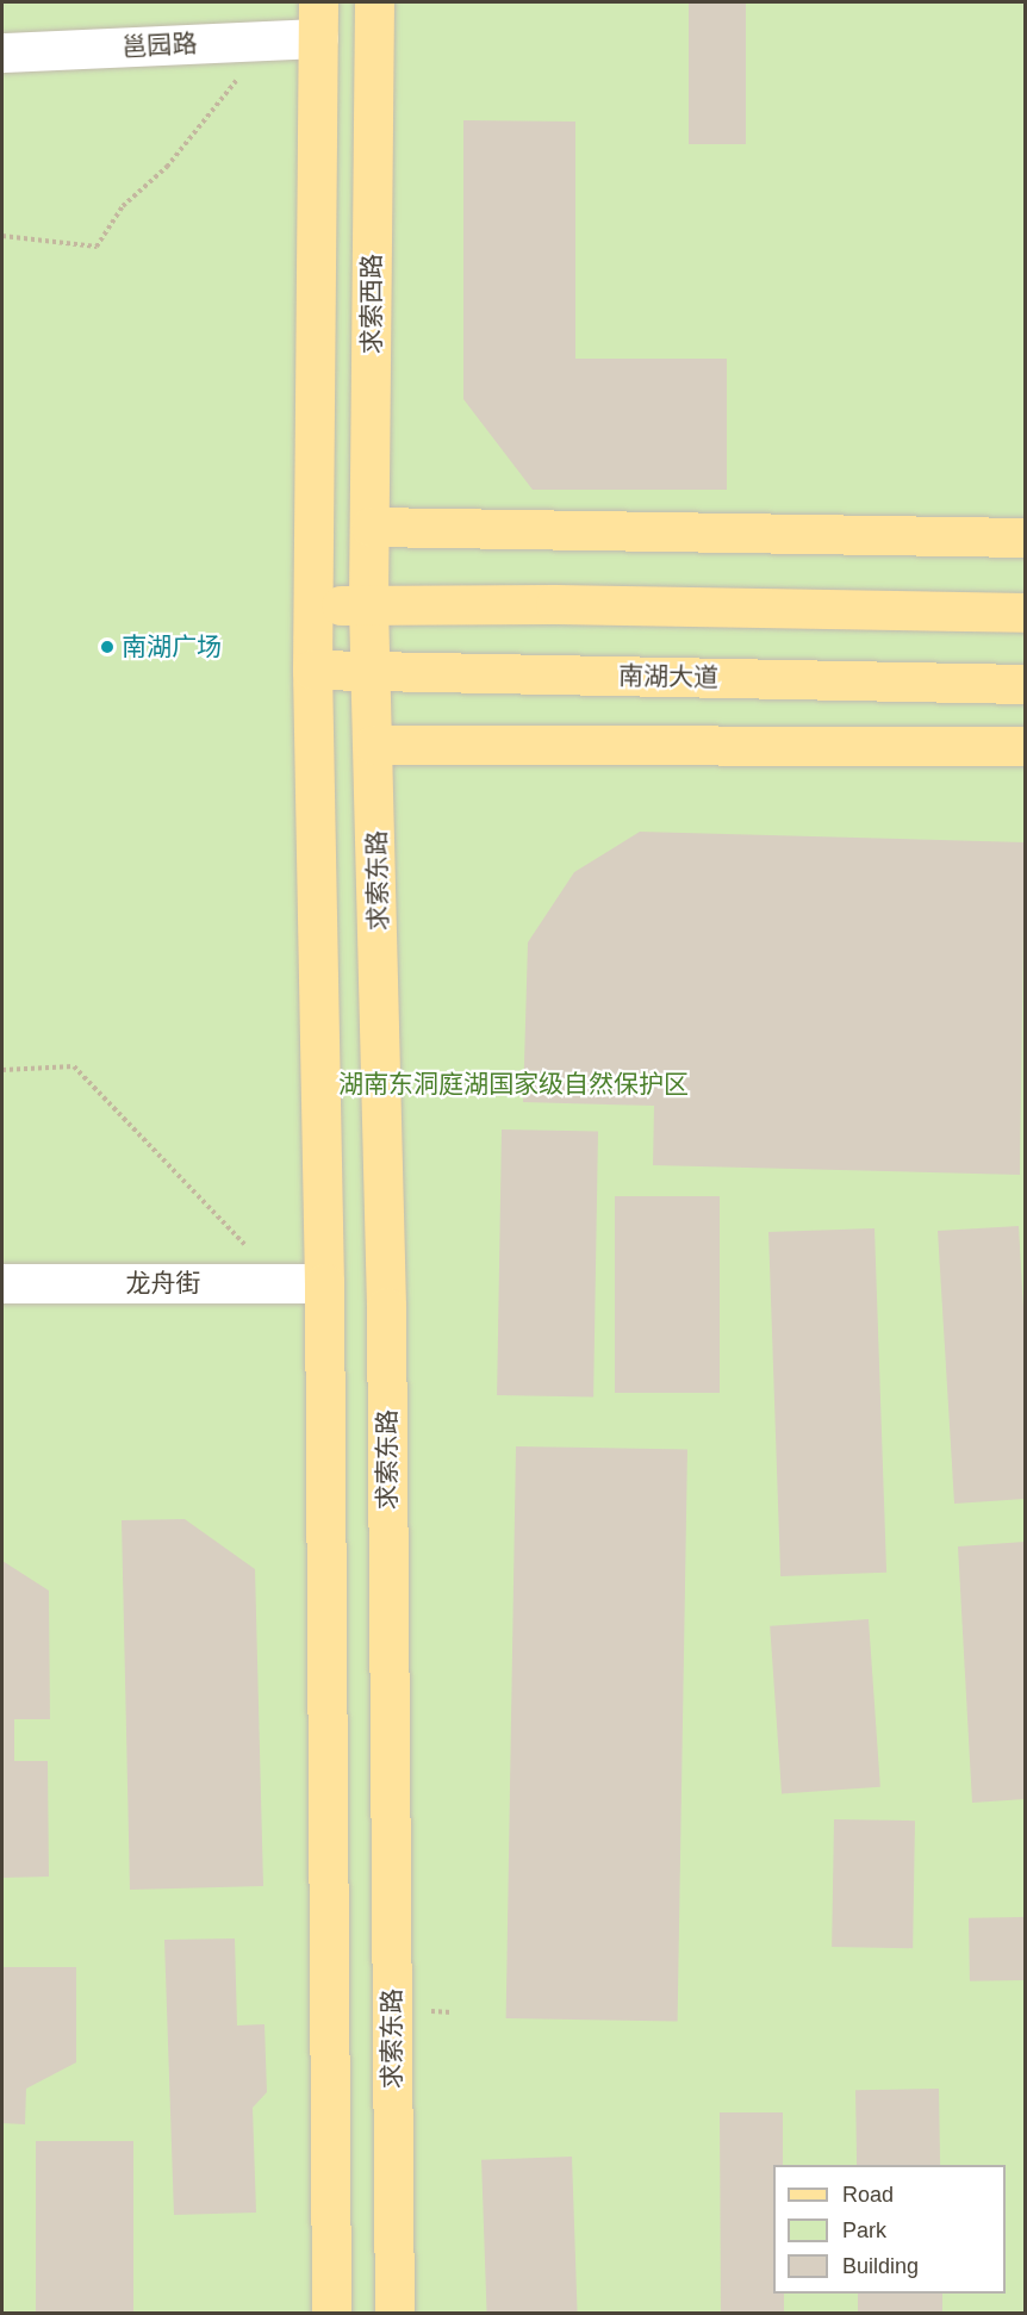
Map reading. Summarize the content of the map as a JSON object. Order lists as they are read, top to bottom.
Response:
{
  "streets": {
    "main road": ["求索西路", "南湖大道", "求索东路"],
    "street": ["邕园路", "龙舟街"]
  },
  "crossings": [
    ["求索西路", "求索东路"],
    ["南湖大道", "求索东路"]
  ],
  "parks": ["湖南东洞庭湖国家级自然保护区"],
  "places": ["南湖广场"],
  "legend": ["Road", "Park", "Building"]
}
